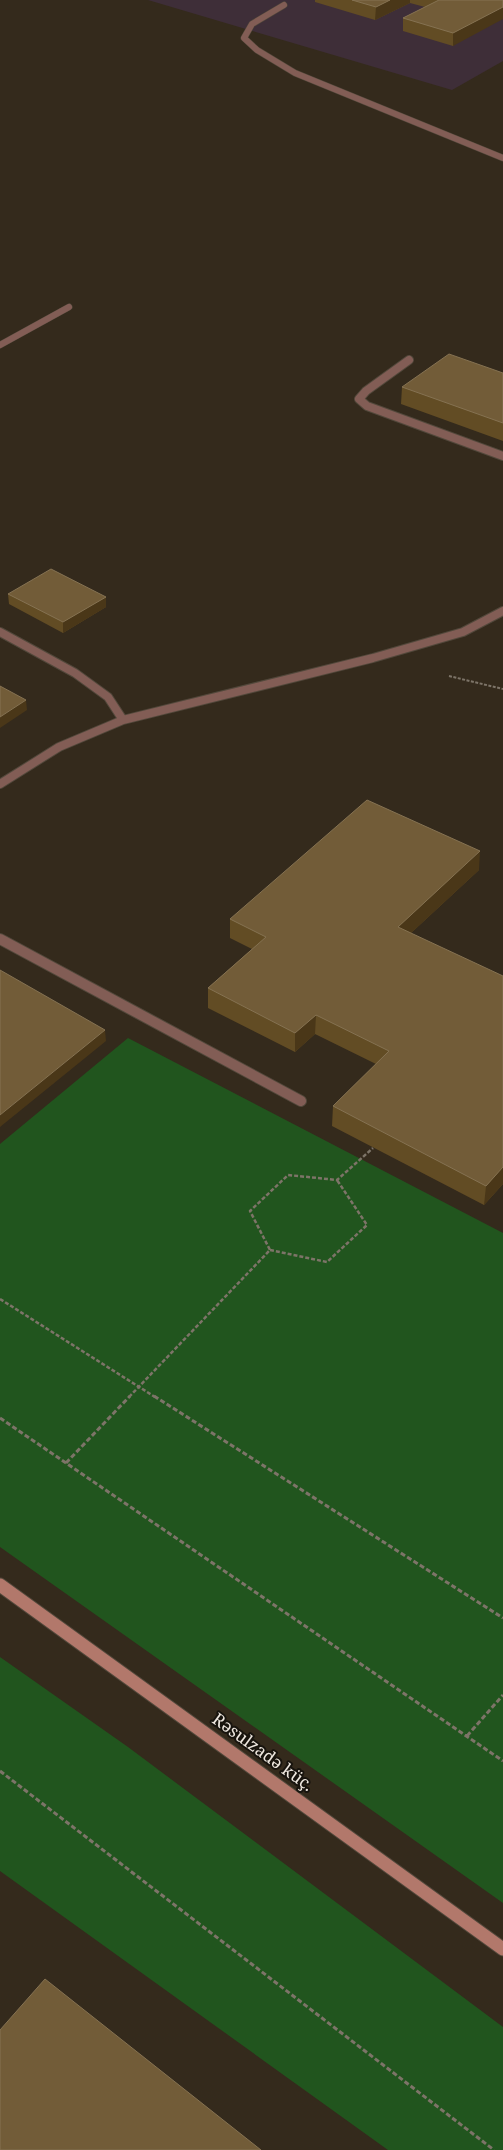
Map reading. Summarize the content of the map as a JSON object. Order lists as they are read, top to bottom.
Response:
{
  "streets": {
    "main road": ["Rəsulzadə küç."]
  }
}
